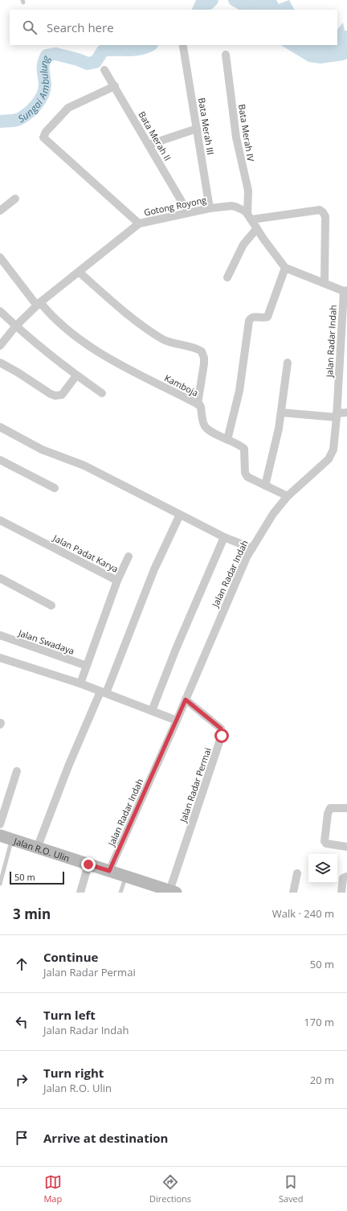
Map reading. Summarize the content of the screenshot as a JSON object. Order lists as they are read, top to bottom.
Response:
{
  "streets": {
    "main road": ["Jalan R.O. Ulin"],
    "street": [
      "Bata Merah III",
      "Bata Merah IV",
      "Bata Merah II",
      "Gotong Royong",
      "Jalan Radar Indah",
      "Kamboja",
      "Jalan Padat Karya",
      "Jalan Swadaya",
      "Jalan Radar Permai"
    ]
  },
  "crossings": [
    ["Bata Merah III", "Gotong Royong"],
    ["Bata Merah IV", "Gotong Royong"],
    ["Bata Merah II", "Gotong Royong"],
    ["Gotong Royong", "Kamboja"],
    ["Jalan Radar Indah", "Kamboja"],
    ["Jalan Radar Indah", "Jalan Radar Permai"],
    ["Jalan Radar Indah", "Jalan R.O. Ulin"],
    ["Jalan Padat Karya", "Jalan Swadaya"],
    ["Jalan Radar Permai", "Jalan R.O. Ulin"]
  ],
  "water": ["Sungai Ambulung"],
  "scale_bar": "50 m",
  "page": {
    "search": "Search here",
    "scale": "50 m",
    "heading": ["3 min", "Walk · 240 m"],
    "list": [
      ["Continue", "Jalan Radar Permai", "50 m"],
      ["Turn left", "Jalan Radar Indah", "170 m"],
      ["Turn right", "Jalan R.O. Ulin", "20 m"],
      "Arrive at destination"
    ],
    "nav": ["Map", "Directions", "Saved"]
  }
}
